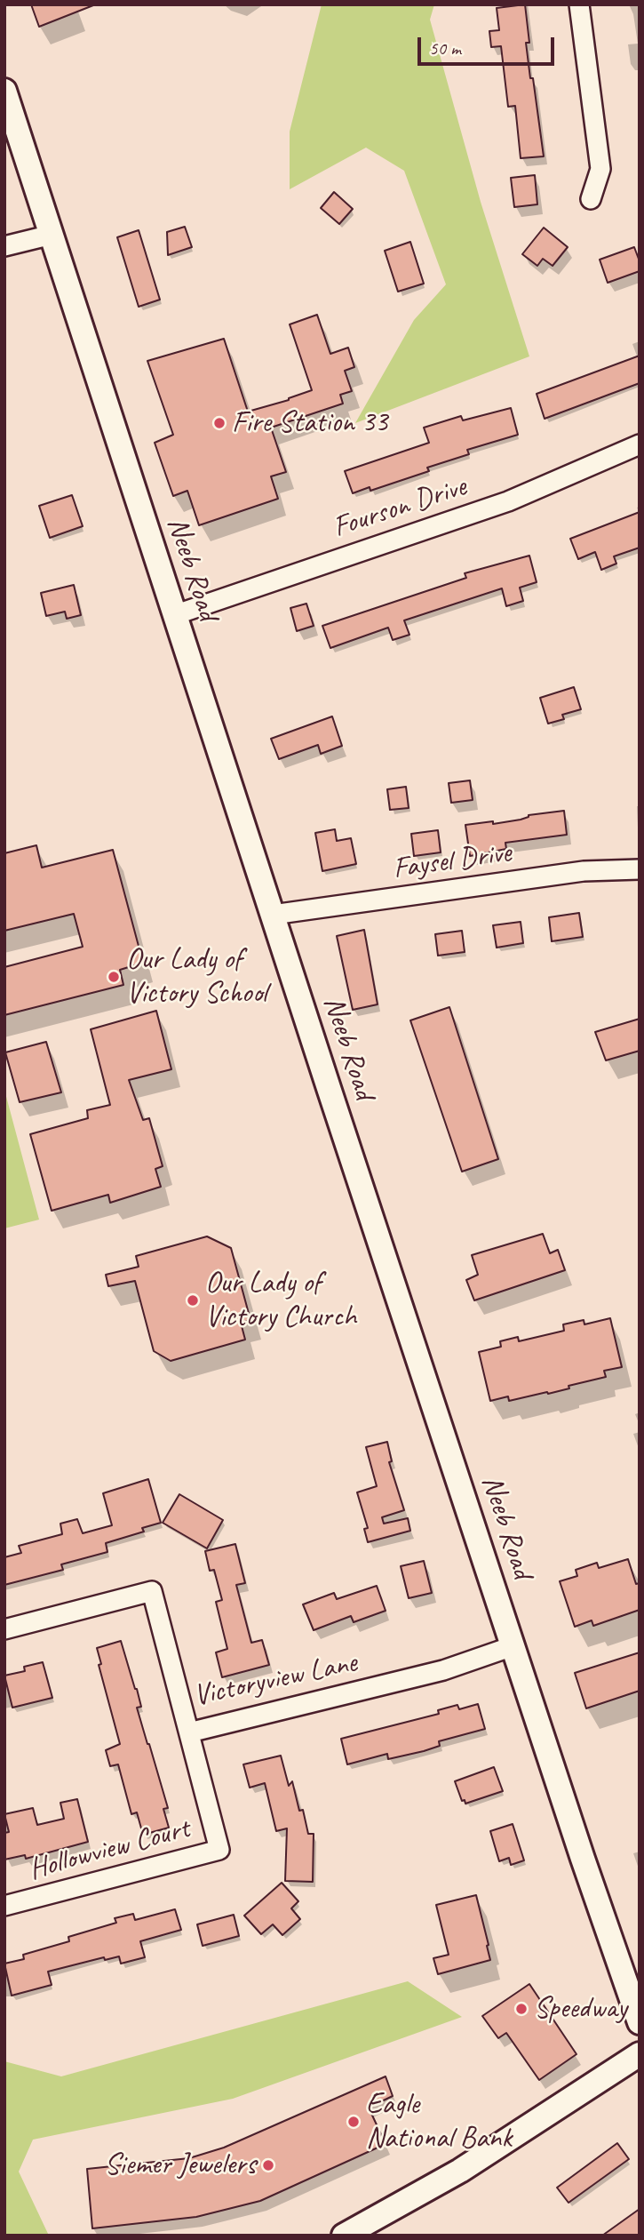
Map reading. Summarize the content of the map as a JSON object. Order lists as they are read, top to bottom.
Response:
{
  "streets": {
    "street": [
      "Fourson Drive",
      "Neeb Road",
      "Faysel Drive",
      "Victoryview Lane",
      "Hollowview Court"
    ]
  },
  "crossings": [
    ["Fourson Drive", "Neeb Road"],
    ["Neeb Road", "Faysel Drive"],
    ["Neeb Road", "Victoryview Lane"],
    ["Victoryview Lane", "Hollowview Court"]
  ],
  "places": [
    "Fire Station 33",
    "Our Lady of Victory School",
    "Our Lady of Victory Church",
    "Speedway",
    "Eagle National Bank",
    "Siemer Jewelers"
  ],
  "scale_bar": "50 m"
}
